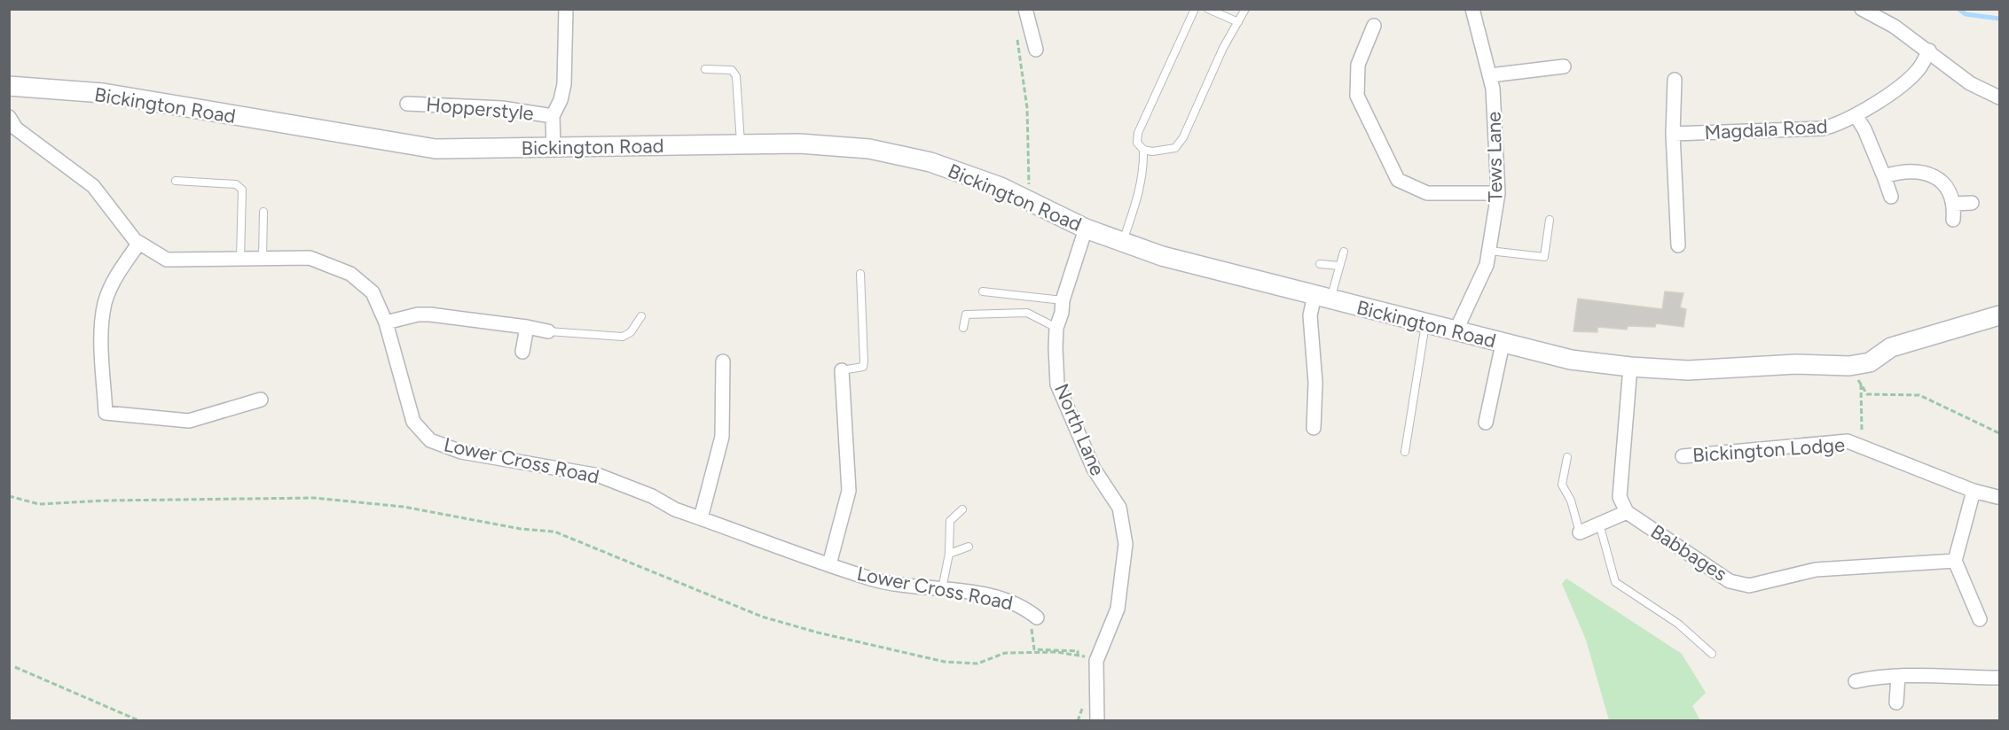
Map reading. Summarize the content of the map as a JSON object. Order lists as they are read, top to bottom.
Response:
{
  "streets": {
    "main road": ["Bickington Road"],
    "street": [
      "Hopperstyle",
      "Magdala Road",
      "Tews Lane",
      "North Lane",
      "Bickington Lodge",
      "Lower Cross Road",
      "Babbages"
    ]
  },
  "crossings": [
    ["Bickington Road", "Hopperstyle"],
    ["Bickington Road", "Tews Lane"],
    ["Bickington Road", "North Lane"]
  ]
}
